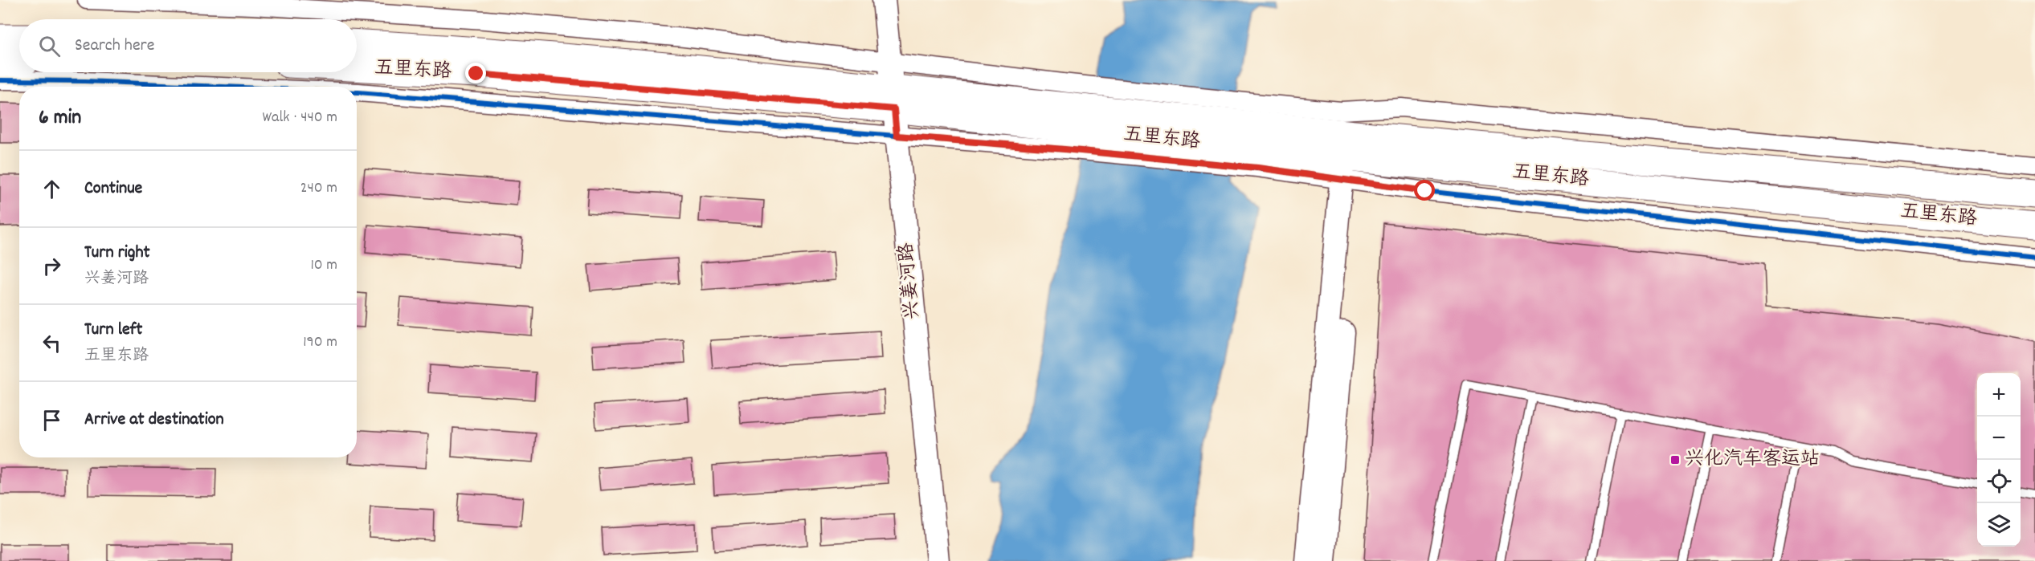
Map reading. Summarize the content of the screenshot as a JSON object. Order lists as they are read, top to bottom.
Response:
{
  "streets": {
    "main road": ["五里东路"],
    "street": ["兴姜河路"]
  },
  "crossings": [
    ["五里东路", "兴姜河路"]
  ],
  "places": {
    "transit": ["兴化汽车客运站"]
  },
  "page": {
    "search": "Search here",
    "heading": ["6 min", "Walk · 440 m"],
    "list": [
      ["Continue", "240 m"],
      ["Turn right", "兴姜河路", "10 m"],
      ["Turn left", "五里东路", "190 m"],
      "Arrive at destination"
    ],
    "map_buttons": ["+", "−"]
  }
}
